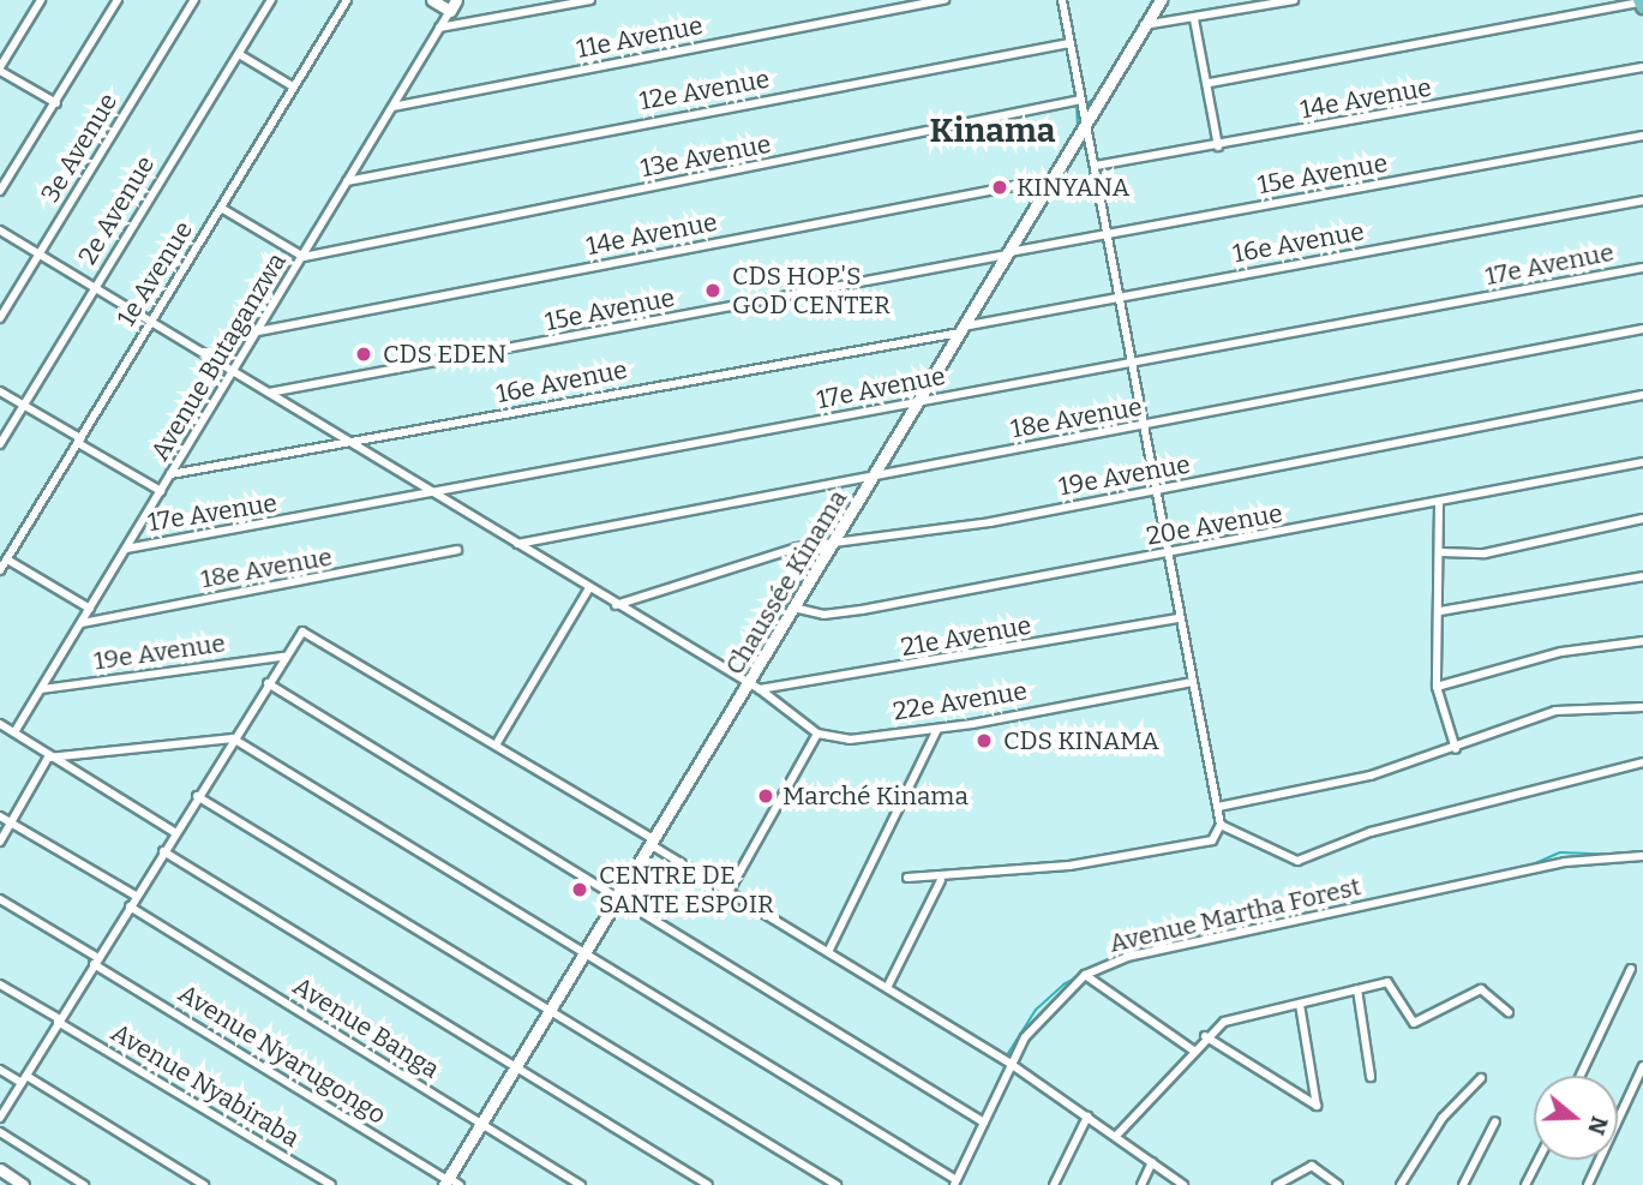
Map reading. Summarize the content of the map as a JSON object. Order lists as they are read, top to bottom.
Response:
{
  "streets": {
    "street": [
      "11e Avenue",
      "12e Avenue",
      "14e Avenue",
      "3e Avenue",
      "13e Avenue",
      "15e Avenue",
      "2e Avenue",
      "16e Avenue",
      "17e Avenue",
      "1e Avenue",
      "Avenue Butaganzwa",
      "18e Avenue",
      "19e Avenue",
      "20e Avenue",
      "Chaussée Kinama",
      "21e Avenue",
      "22e Avenue",
      "Avenue Martha Forest",
      "Avenue Banga",
      "Avenue Nyarugongo",
      "Avenue Nyabiraba"
    ]
  },
  "crossings": [
    ["11e Avenue", "Avenue Butaganzwa"],
    ["12e Avenue", "Avenue Butaganzwa"],
    ["14e Avenue", "Avenue Butaganzwa"],
    ["14e Avenue", "Chaussée Kinama"],
    ["13e Avenue", "Avenue Butaganzwa"],
    ["15e Avenue", "Chaussée Kinama"],
    ["16e Avenue", "Avenue Butaganzwa"],
    ["16e Avenue", "Chaussée Kinama"],
    ["17e Avenue", "Avenue Butaganzwa"],
    ["17e Avenue", "Chaussée Kinama"],
    ["Avenue Butaganzwa", "18e Avenue"],
    ["Avenue Butaganzwa", "19e Avenue"],
    ["18e Avenue", "Chaussée Kinama"],
    ["19e Avenue", "Chaussée Kinama"],
    ["20e Avenue", "Chaussée Kinama"],
    ["Chaussée Kinama", "21e Avenue"],
    ["Chaussée Kinama", "Avenue Banga"],
    ["Chaussée Kinama", "Avenue Nyarugongo"]
  ],
  "districts": ["Kinama"],
  "places": [
    "KINYANA",
    "CDS HOP'S GOD CENTER",
    "CDS EDEN",
    "CDS KINAMA",
    "Marché Kinama",
    "CENTRE DE SANTE ESPOIR"
  ],
  "north": "right"
}
